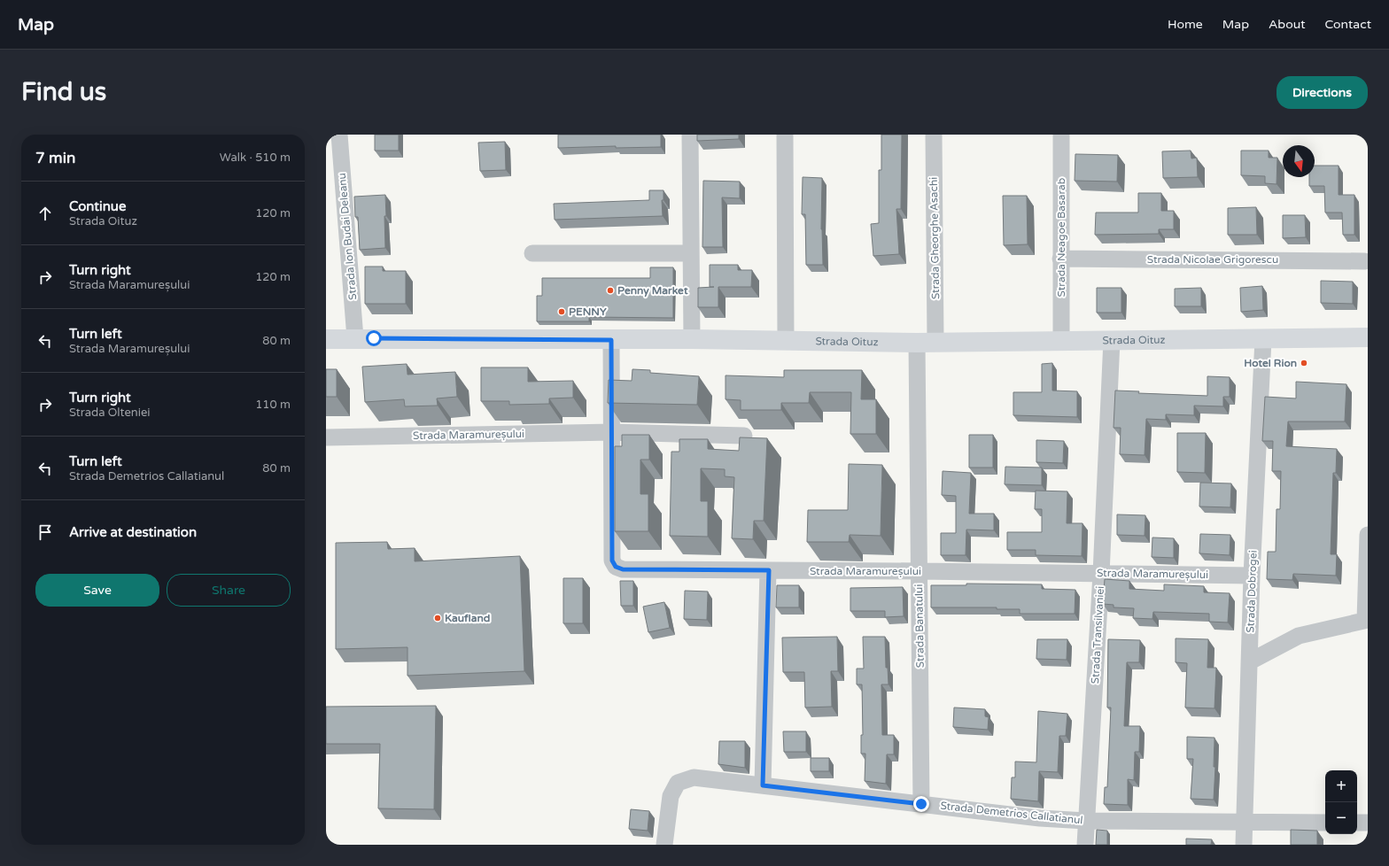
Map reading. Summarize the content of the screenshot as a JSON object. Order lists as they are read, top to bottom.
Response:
{
  "streets": {
    "main road": ["Strada Oituz"],
    "street": [
      "Strada Ion Budai Deleanu",
      "Strada Neagoe Basarab",
      "Strada Gheorghe Asachi",
      "Strada Nicolae Grigorescu",
      "Strada Maramureșului",
      "Strada Dobrogei",
      "Strada Banatului",
      "Strada Transilvaniei",
      "Strada Demetrios Callatianul"
    ]
  },
  "crossings": [
    ["Strada Ion Budai Deleanu", "Strada Oituz"],
    ["Strada Neagoe Basarab", "Strada Nicolae Grigorescu"],
    ["Strada Neagoe Basarab", "Strada Oituz"],
    ["Strada Gheorghe Asachi", "Strada Oituz"],
    ["Strada Gheorghe Asachi", "Strada Banatului"],
    ["Strada Oituz", "Strada Maramureșului"],
    ["Strada Oituz", "Strada Dobrogei"],
    ["Strada Oituz", "Strada Banatului"],
    ["Strada Oituz", "Strada Transilvaniei"],
    ["Strada Maramureșului", "Strada Dobrogei"],
    ["Strada Maramureșului", "Strada Banatului"],
    ["Strada Maramureșului", "Strada Transilvaniei"],
    ["Strada Dobrogei", "Strada Demetrios Callatianul"],
    ["Strada Banatului", "Strada Demetrios Callatianul"],
    ["Strada Transilvaniei", "Strada Demetrios Callatianul"]
  ],
  "places": [
    "Penny Market",
    "PENNY",
    "Hotel Rion",
    "Kaufland"
  ],
  "north": "bottom",
  "page": {
    "header": "Map",
    "nav": [
      "Home",
      "Map",
      "About",
      "Contact"
    ],
    "buttons": [
      "Directions",
      ["Save", "Share"]
    ],
    "title": "Find us",
    "heading": ["7 min", "Walk · 510 m"],
    "list": [
      ["Continue", "Strada Oituz", "120 m"],
      ["Turn right", "Strada Maramureșului", "120 m"],
      ["Turn left", "Strada Maramureșului", "80 m"],
      ["Turn right", "Strada Olteniei", "110 m"],
      ["Turn left", "Strada Demetrios Callatianul", "80 m"],
      "Arrive at destination"
    ],
    "map_buttons": ["+", "−"]
  }
}
